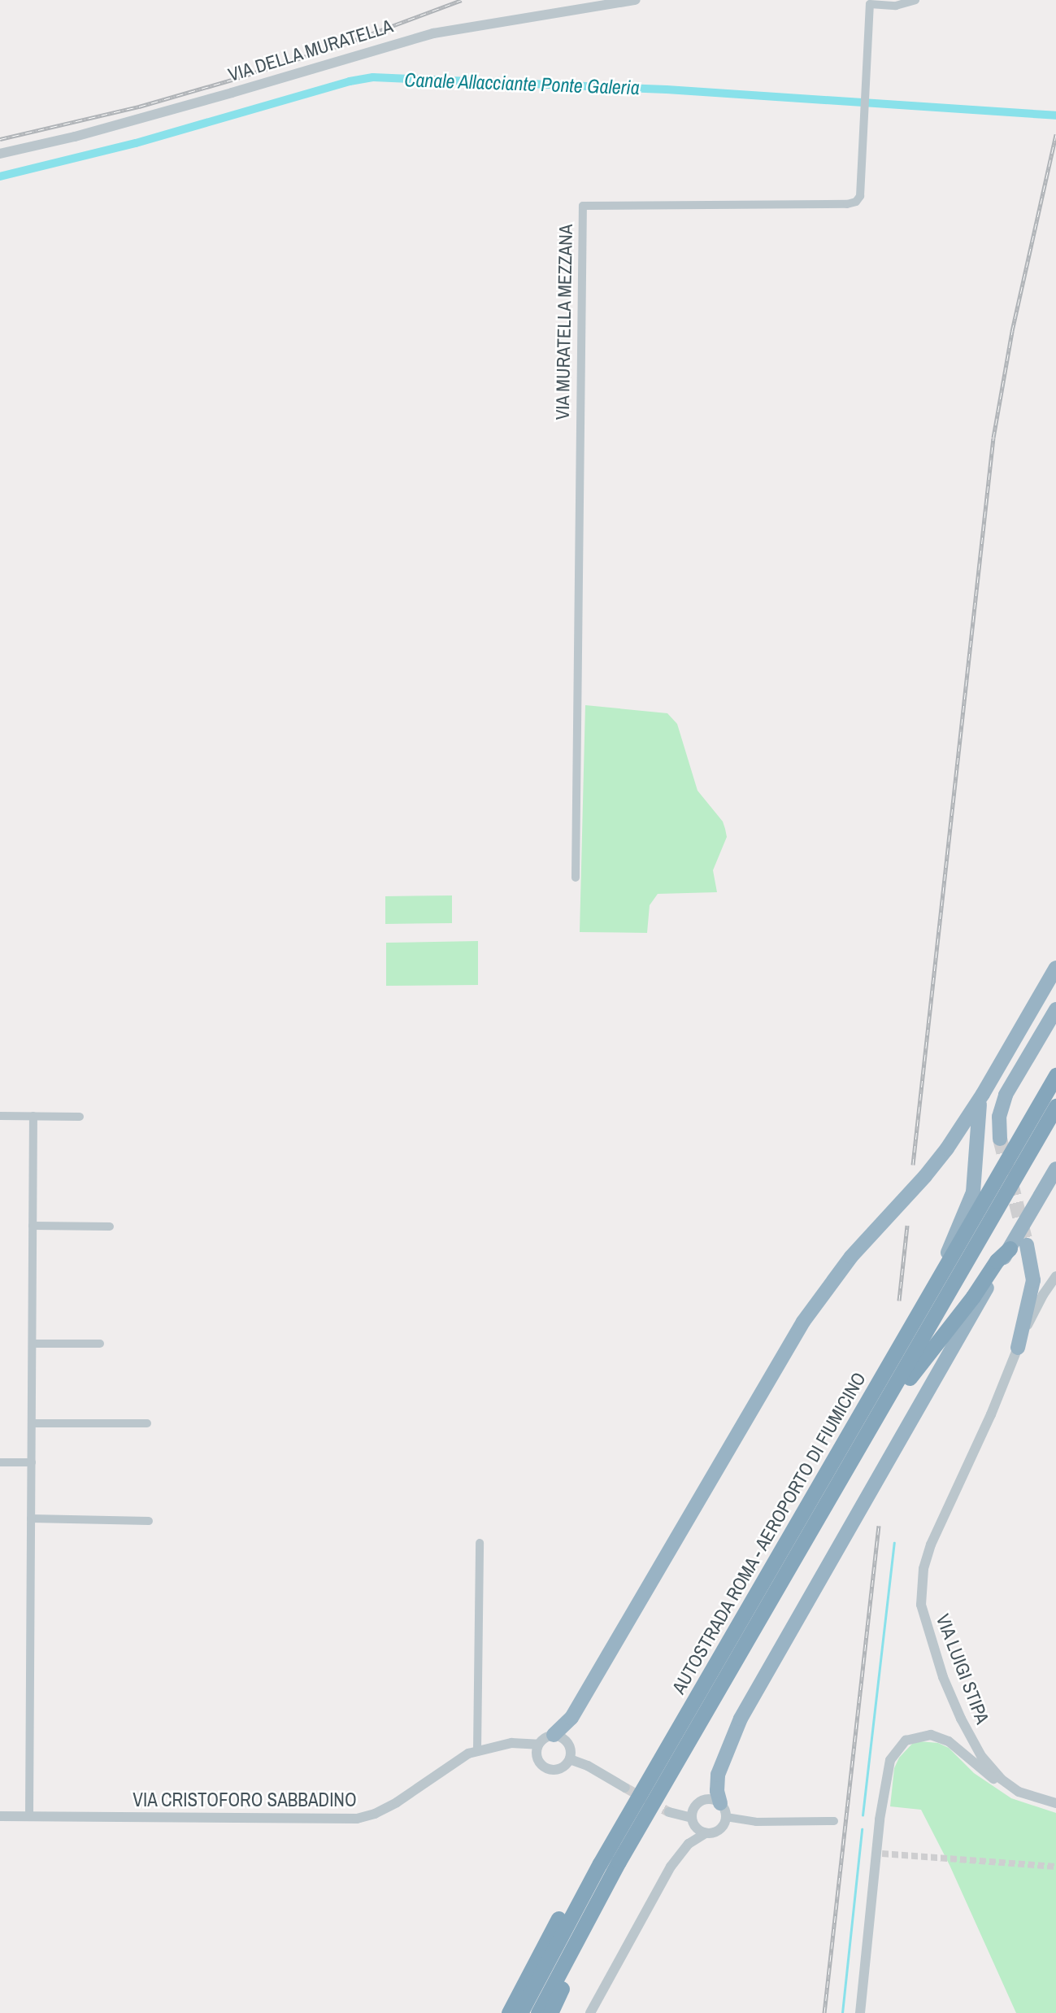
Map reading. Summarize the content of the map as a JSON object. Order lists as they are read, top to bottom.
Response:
{
  "streets": {
    "highway": ["AUTOSTRADA ROMA - AEROPORTO DI FIUMICINO"],
    "street": [
      "VIA DELLA MURATELLA",
      "VIA MURATELLA MEZZANA",
      "VIA LUIGI STIPA",
      "VIA CRISTOFORO SABBADINO"
    ]
  },
  "water": ["Canale Allacciante Ponte Galeria"]
}
